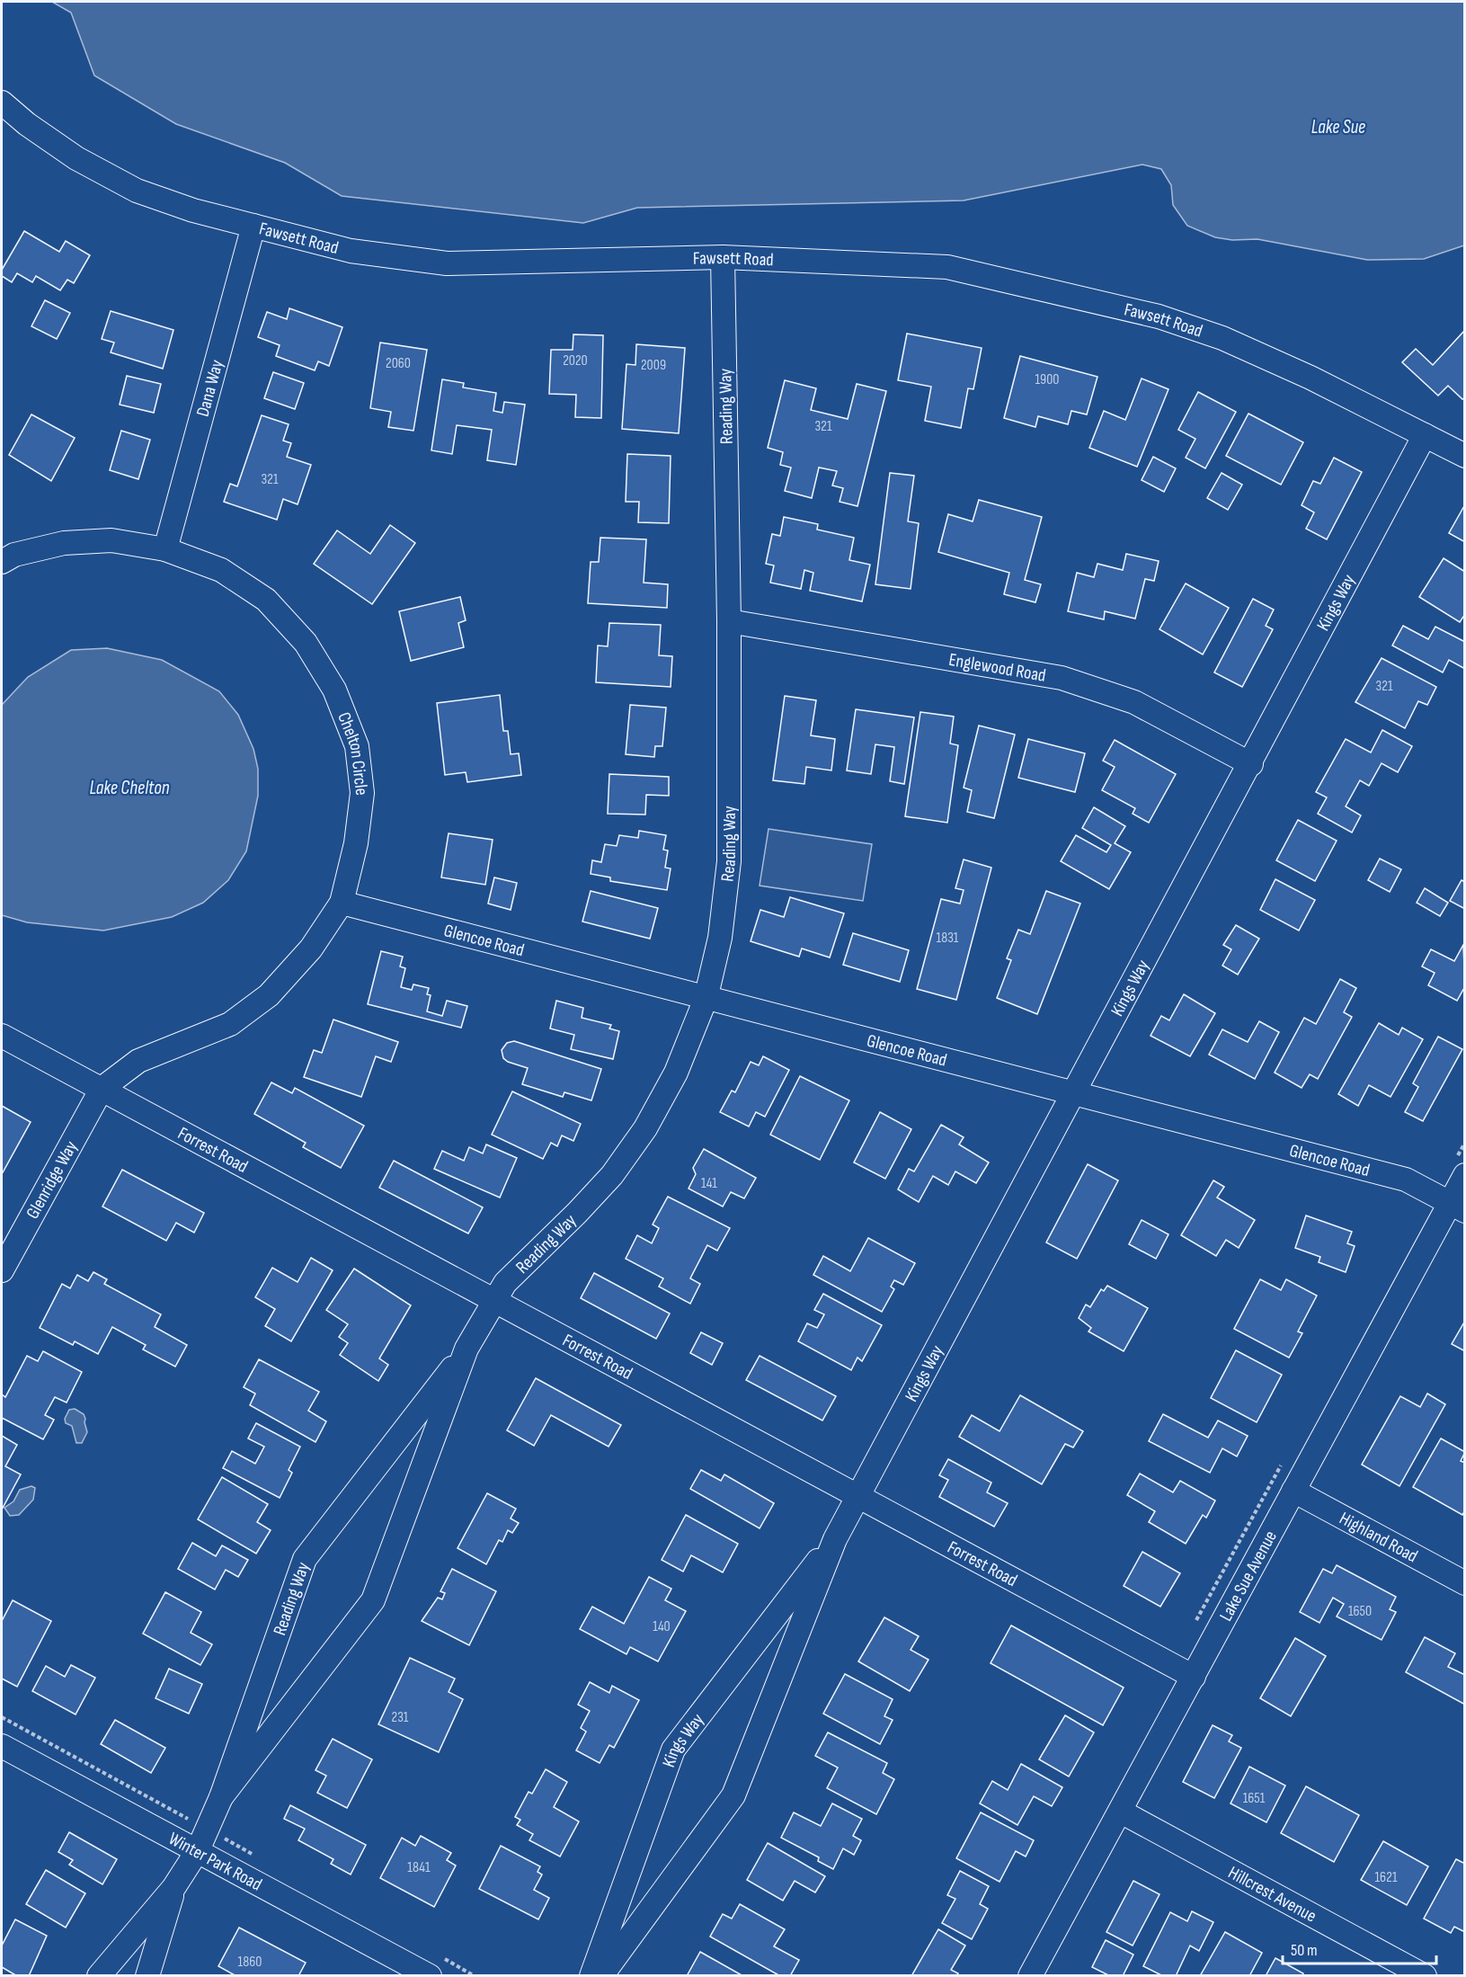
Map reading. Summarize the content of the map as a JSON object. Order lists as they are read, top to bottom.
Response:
{
  "streets": {
    "street": [
      "Fawsett Road",
      "Dana Way",
      "Reading Way",
      "Kings Way",
      "Englewood Road",
      "Chelton Circle",
      "Glencoe Road",
      "Forrest Road",
      "Glenridge Way",
      "Highland Road",
      "Lake Sue Avenue",
      "Winter Park Road",
      "Hillcrest Avenue"
    ]
  },
  "crossings": [
    ["Fawsett Road", "Dana Way"],
    ["Fawsett Road", "Reading Way"],
    ["Fawsett Road", "Kings Way"],
    ["Dana Way", "Chelton Circle"],
    ["Reading Way", "Englewood Road"],
    ["Reading Way", "Glencoe Road"],
    ["Reading Way", "Forrest Road"],
    ["Reading Way", "Winter Park Road"],
    ["Kings Way", "Englewood Road"],
    ["Kings Way", "Glencoe Road"],
    ["Kings Way", "Forrest Road"],
    ["Chelton Circle", "Glencoe Road"],
    ["Chelton Circle", "Forrest Road"],
    ["Chelton Circle", "Glenridge Way"],
    ["Glencoe Road", "Lake Sue Avenue"],
    ["Forrest Road", "Glenridge Way"],
    ["Forrest Road", "Lake Sue Avenue"],
    ["Highland Road", "Lake Sue Avenue"],
    ["Lake Sue Avenue", "Hillcrest Avenue"]
  ],
  "water": ["Lake Sue", "Lake Chelton"],
  "house_numbers": [
    "2020",
    "2060",
    "2009",
    "1900",
    "321",
    "321",
    "321",
    "1831",
    "141",
    "1650",
    "140",
    "231",
    "1651",
    "1841",
    "1621",
    "1860"
  ],
  "scale_bar": "50 m"
}
